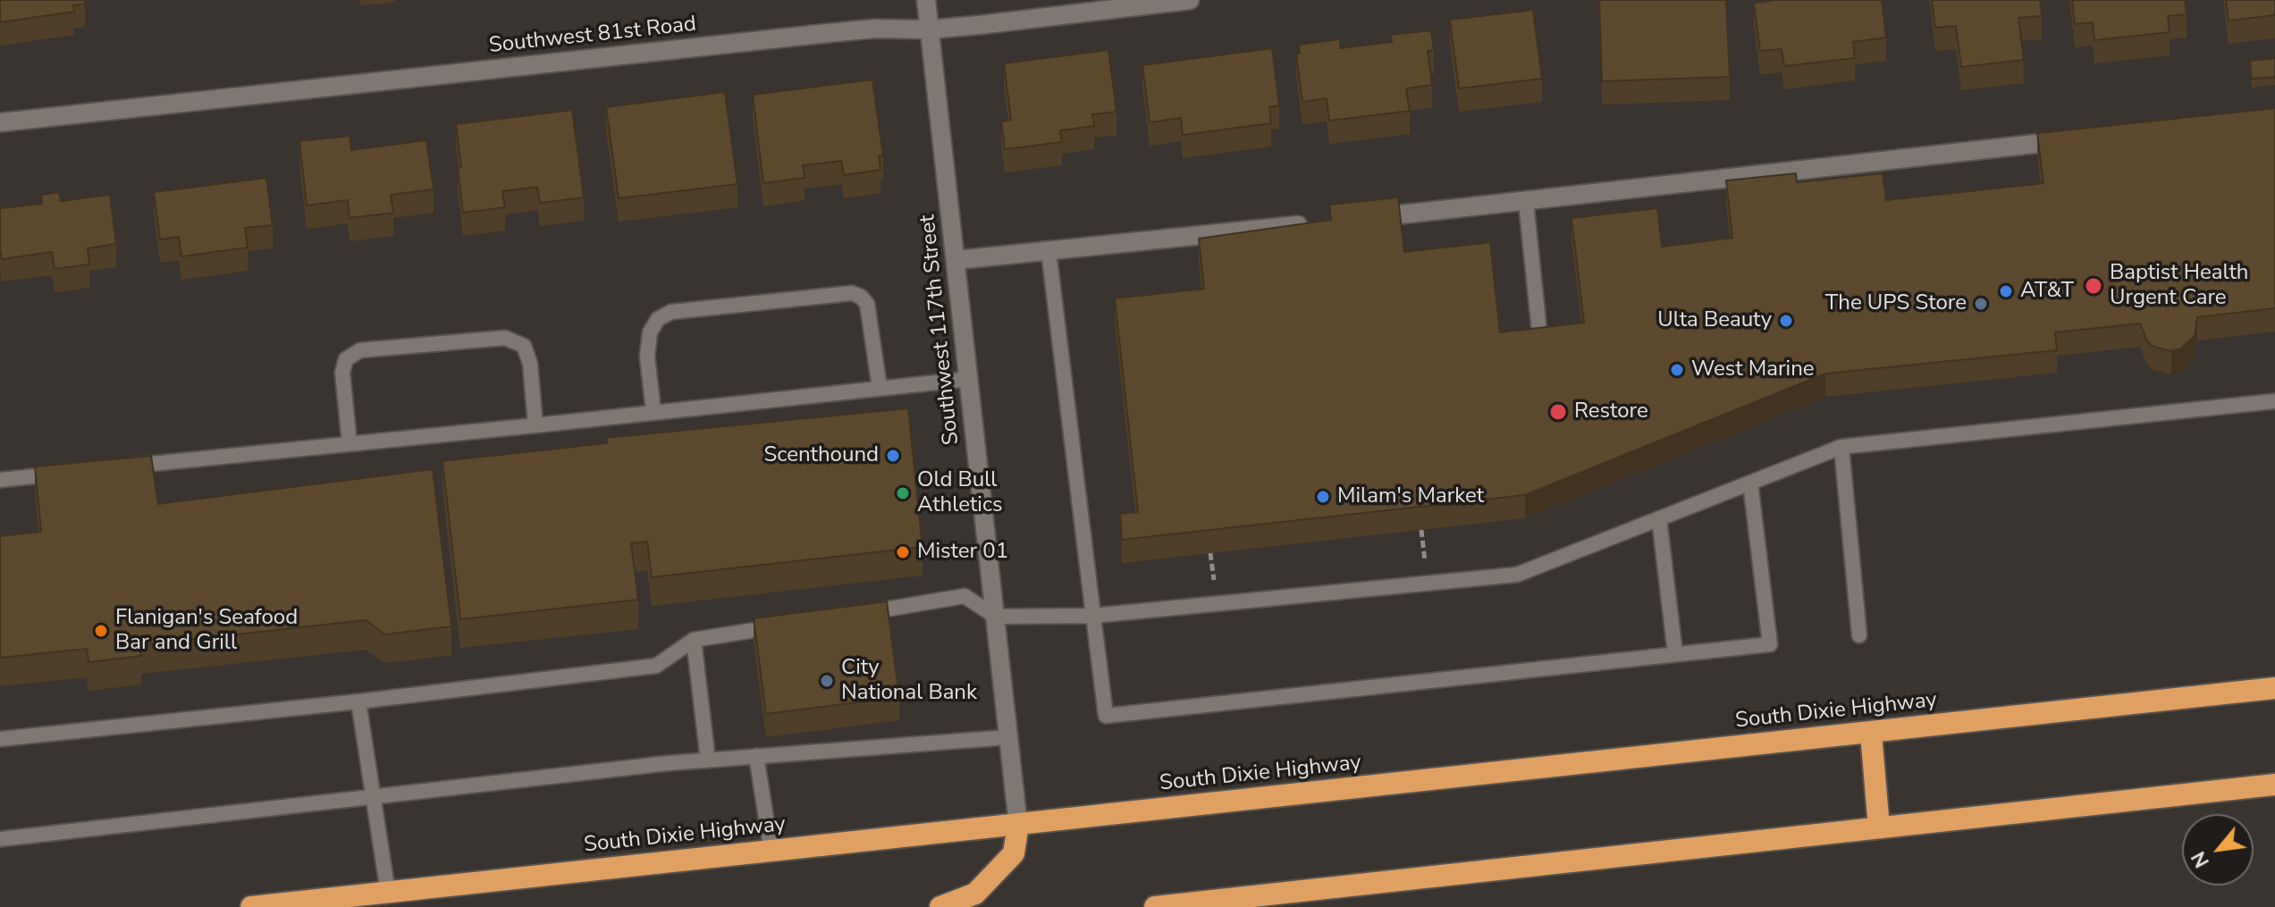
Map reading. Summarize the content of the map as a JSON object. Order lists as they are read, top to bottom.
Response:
{
  "streets": {
    "highway": ["South Dixie Highway"],
    "street": ["Southwest 81st Road", "Southwest 117th Street"]
  },
  "crossings": [
    ["Southwest 81st Road", "Southwest 117th Street"],
    ["Southwest 117th Street", "South Dixie Highway"]
  ],
  "places": [
    "Baptist Health Urgent Care",
    "AT&T",
    "The UPS Store",
    "Ulta Beauty",
    "West Marine",
    "Restore",
    "Scenthound",
    "Old Bull Athletics",
    "Milam's Market",
    "Mister 01",
    "Flanigan's Seafood Bar and Grill",
    "City National Bank"
  ],
  "north": "bottom left"
}
